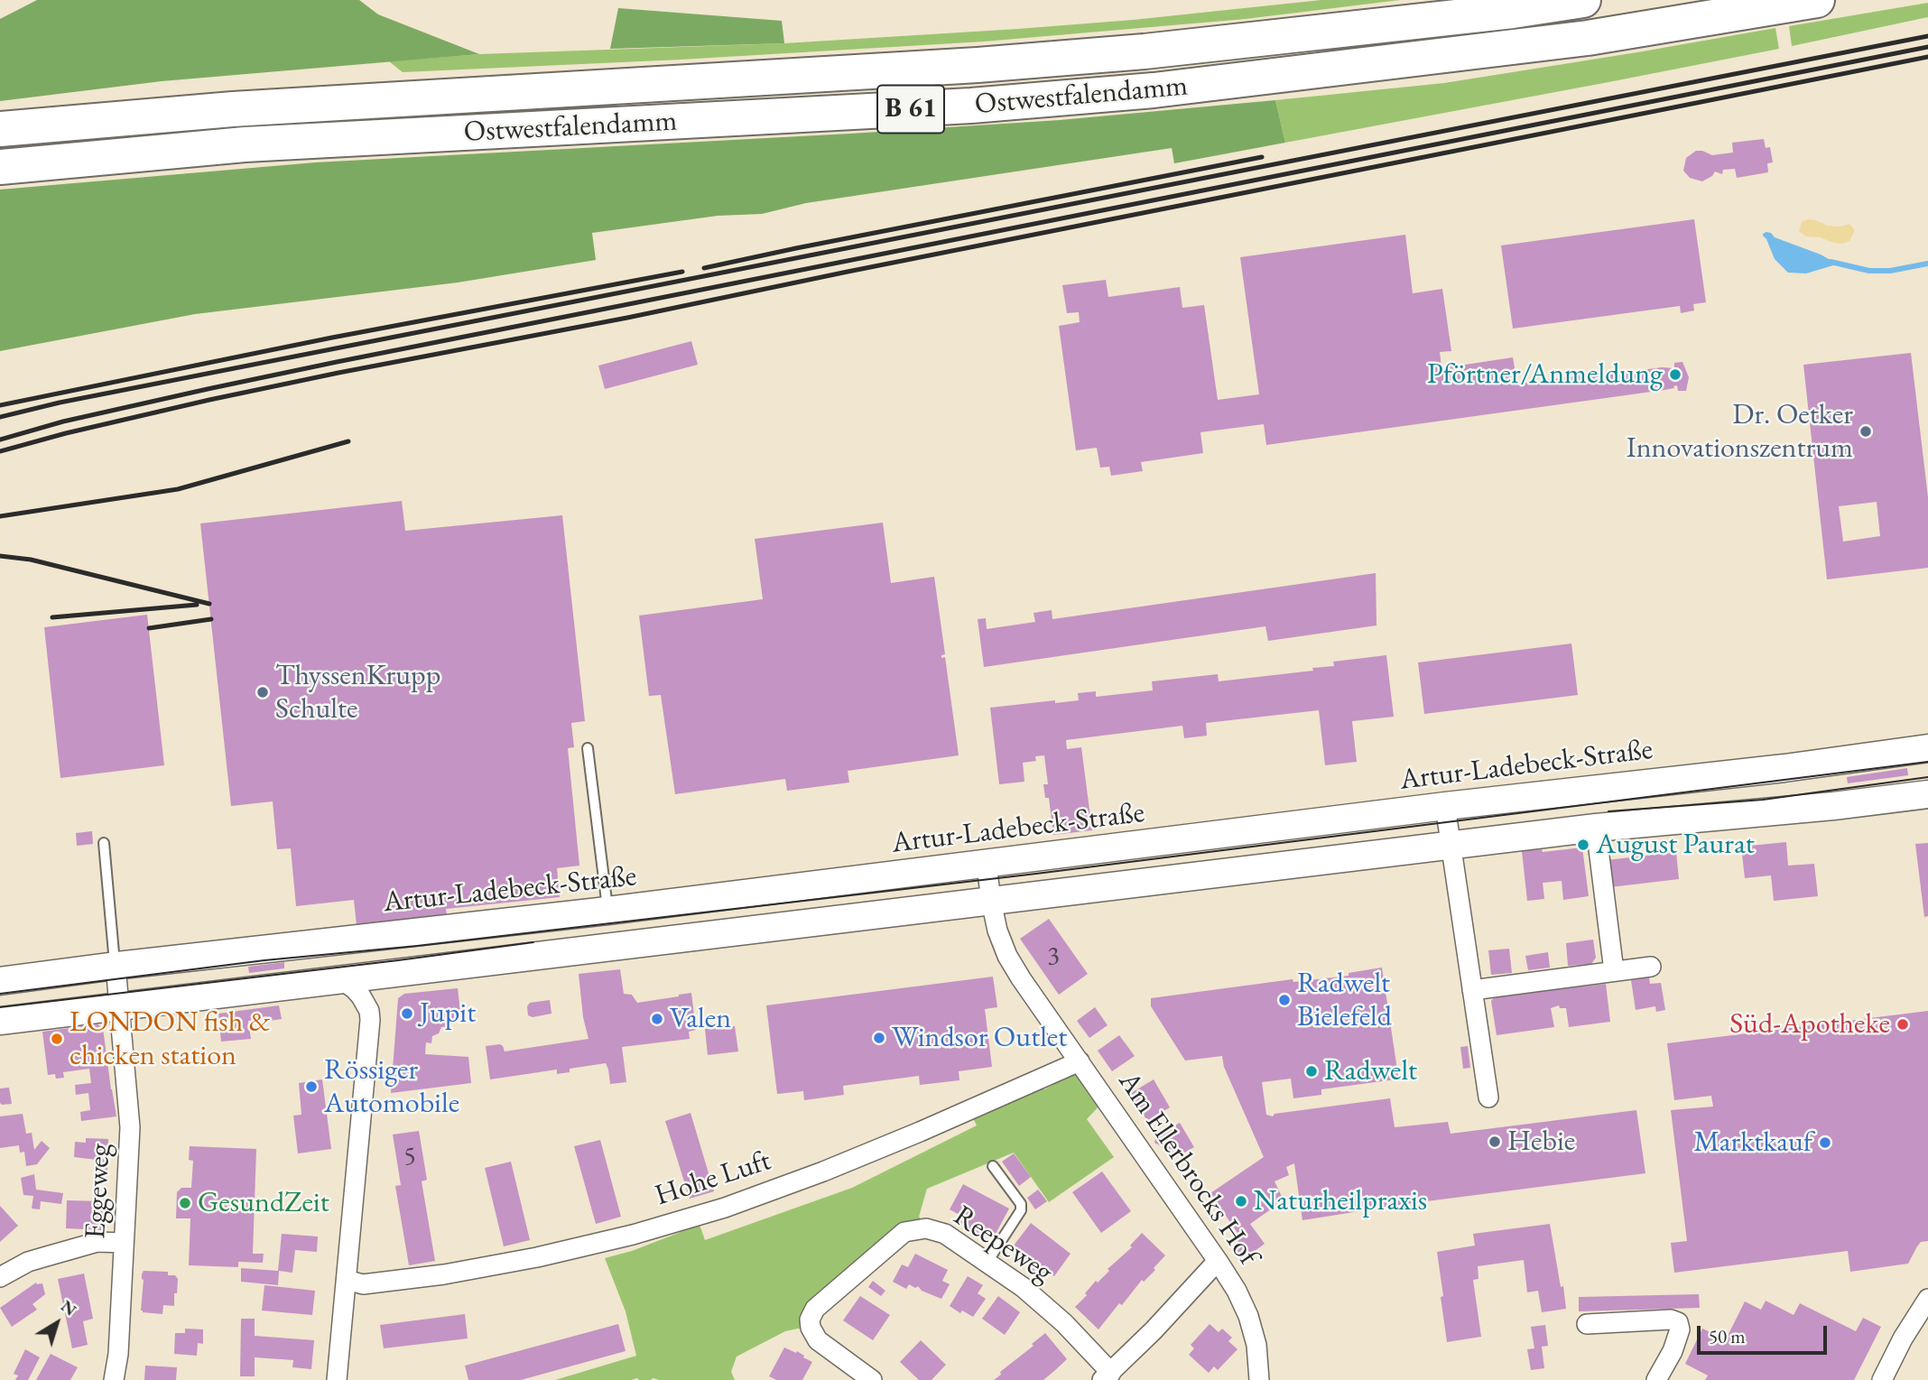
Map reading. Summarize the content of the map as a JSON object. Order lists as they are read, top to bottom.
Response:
{
  "streets": {
    "highway": ["Ostwestfalendamm", "B 61"],
    "street": [
      "Artur-Ladebeck-Straße",
      "Am Ellerbrocks Hof",
      "Hohe Luft",
      "Eggeweg",
      "Reepeweg"
    ]
  },
  "crossings": [
    ["Artur-Ladebeck-Straße", "Am Ellerbrocks Hof"],
    ["Am Ellerbrocks Hof", "Hohe Luft"]
  ],
  "places": [
    "Pförtner/Anmeldung",
    "Dr. Oetker Innovationszentrum",
    "ThyssenKrupp Schulte",
    "August Paurat",
    "Radwelt Bielefeld",
    "Jupit",
    "Valen",
    "Süd-Apotheke",
    "Windsor Outlet",
    "LONDON fish & chicken station",
    "Radwelt",
    "Rössiger Automobile",
    "Hebie",
    "Marktkauf",
    "Naturheilpraxis",
    "GesundZeit"
  ],
  "house_numbers": ["3", "5"],
  "scale_bar": "50 m",
  "north": "top right"
}
